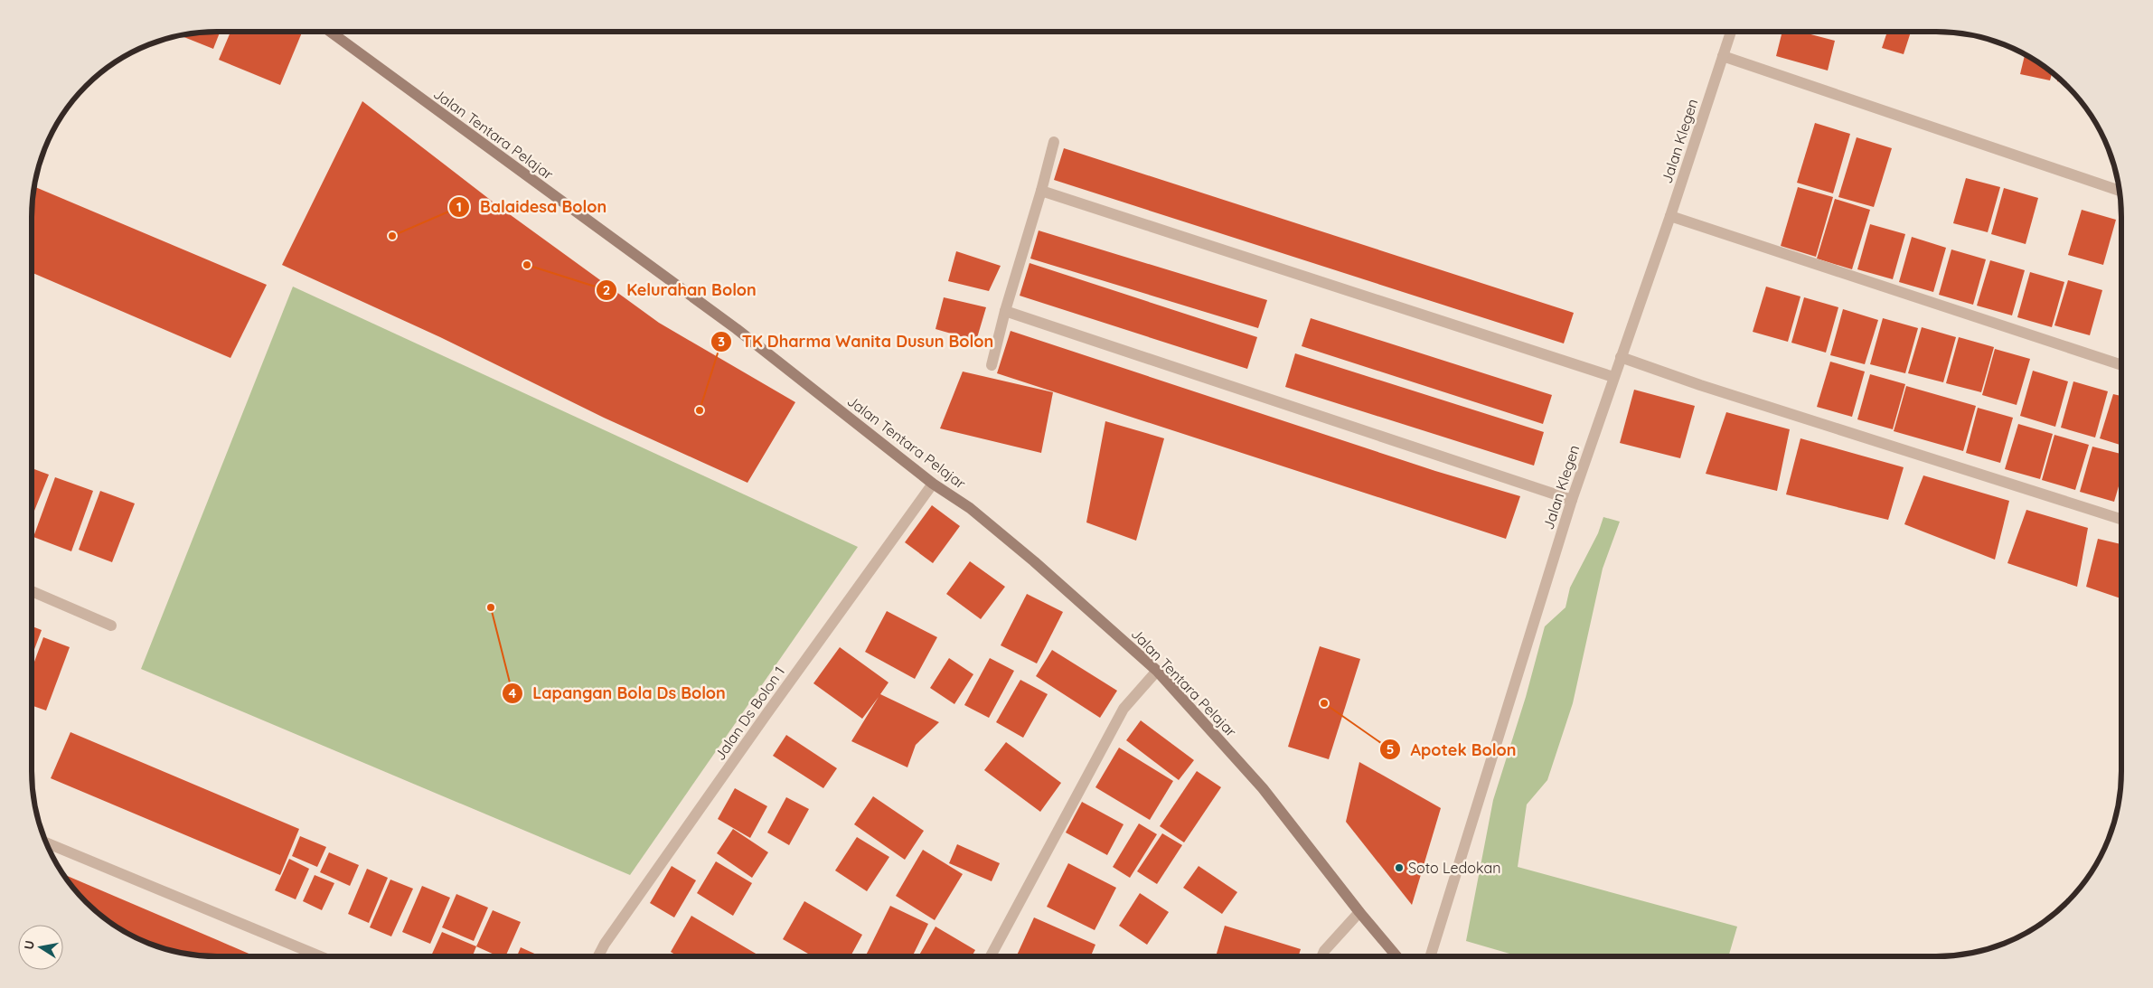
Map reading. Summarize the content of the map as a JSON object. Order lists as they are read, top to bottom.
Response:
{
  "streets": {
    "main road": ["Jalan Tentara Pelajar"],
    "street": ["Jalan Klegen", "Jalan Ds Bolon 1"]
  },
  "crossings": [
    ["Jalan Tentara Pelajar", "Jalan Ds Bolon 1"]
  ],
  "places": [
    "Balaidesa Bolon",
    "Kelurahan Bolon",
    "TK Dharma Wanita Dusun Bolon",
    "Lapangan Bola Ds Bolon",
    "Apotek Bolon",
    "Soto Ledokan"
  ],
  "north": "left"
}
